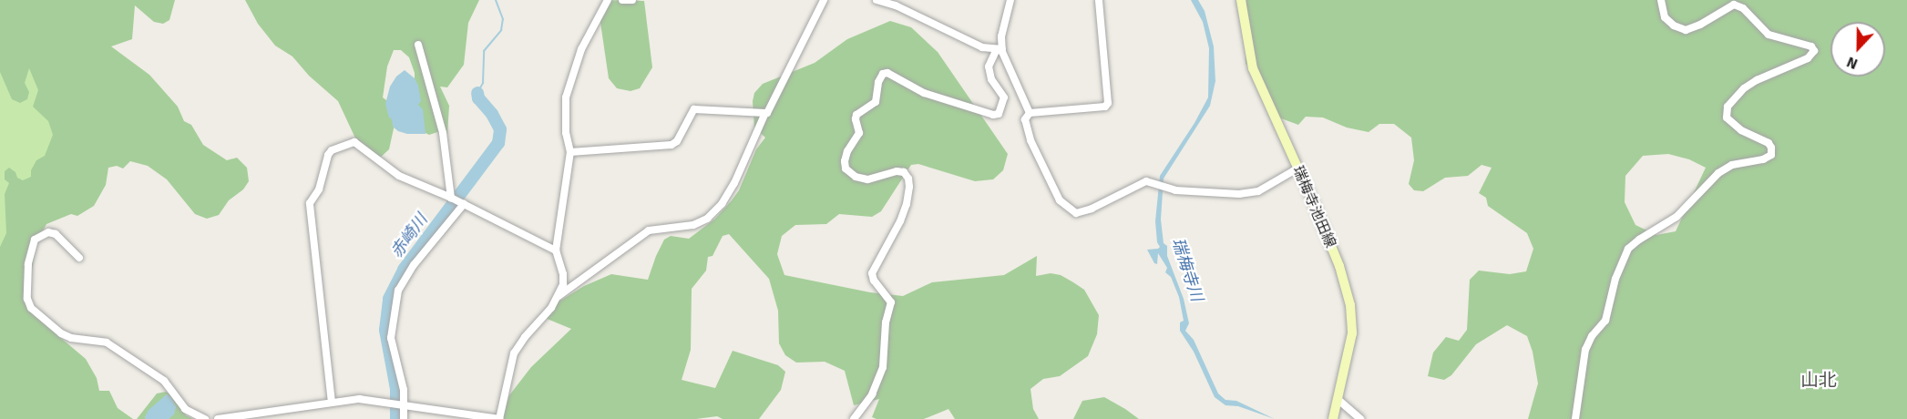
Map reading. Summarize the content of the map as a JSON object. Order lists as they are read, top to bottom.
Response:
{
  "streets": {
    "main road": ["瑞梅寺池田線"]
  },
  "districts": ["山北"],
  "water": ["赤崎川", "瑞梅寺川"],
  "north": "bottom"
}
